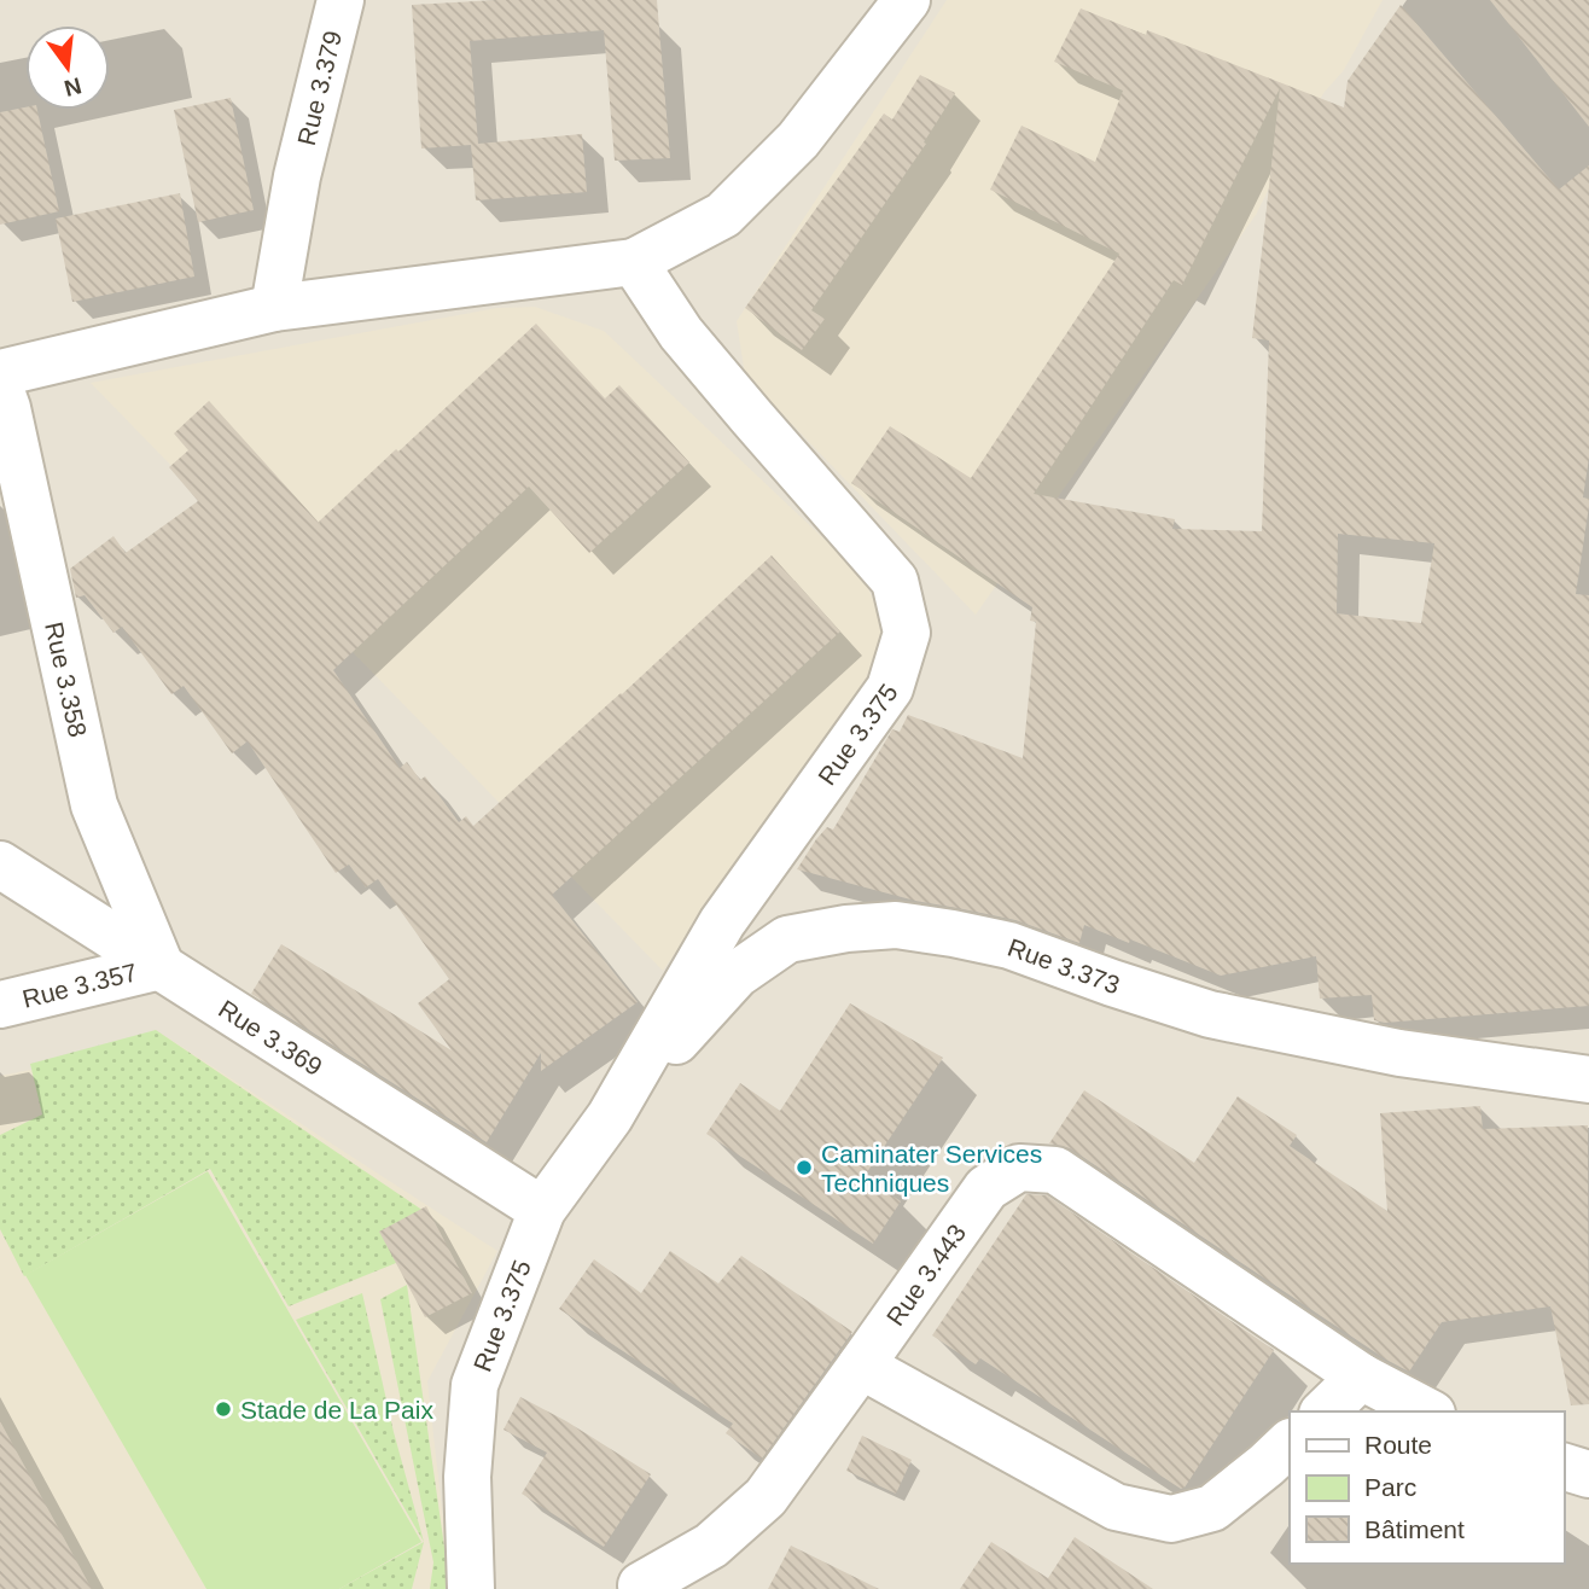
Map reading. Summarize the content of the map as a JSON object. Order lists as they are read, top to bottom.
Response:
{
  "streets": {
    "street": [
      "Rue 3.379",
      "Rue 3.358",
      "Rue 3.375",
      "Rue 3.373",
      "Rue 3.357",
      "Rue 3.369",
      "Rue 3.443"
    ]
  },
  "crossings": [
    ["Rue 3.358", "Rue 3.357"],
    ["Rue 3.358", "Rue 3.369"],
    ["Rue 3.375", "Rue 3.373"],
    ["Rue 3.375", "Rue 3.369"],
    ["Rue 3.357", "Rue 3.369"]
  ],
  "places": ["Caminater Services Techniques", "Stade de La Paix"],
  "legend": ["Route", "Parc", "Bâtiment"],
  "north": "bottom"
}
